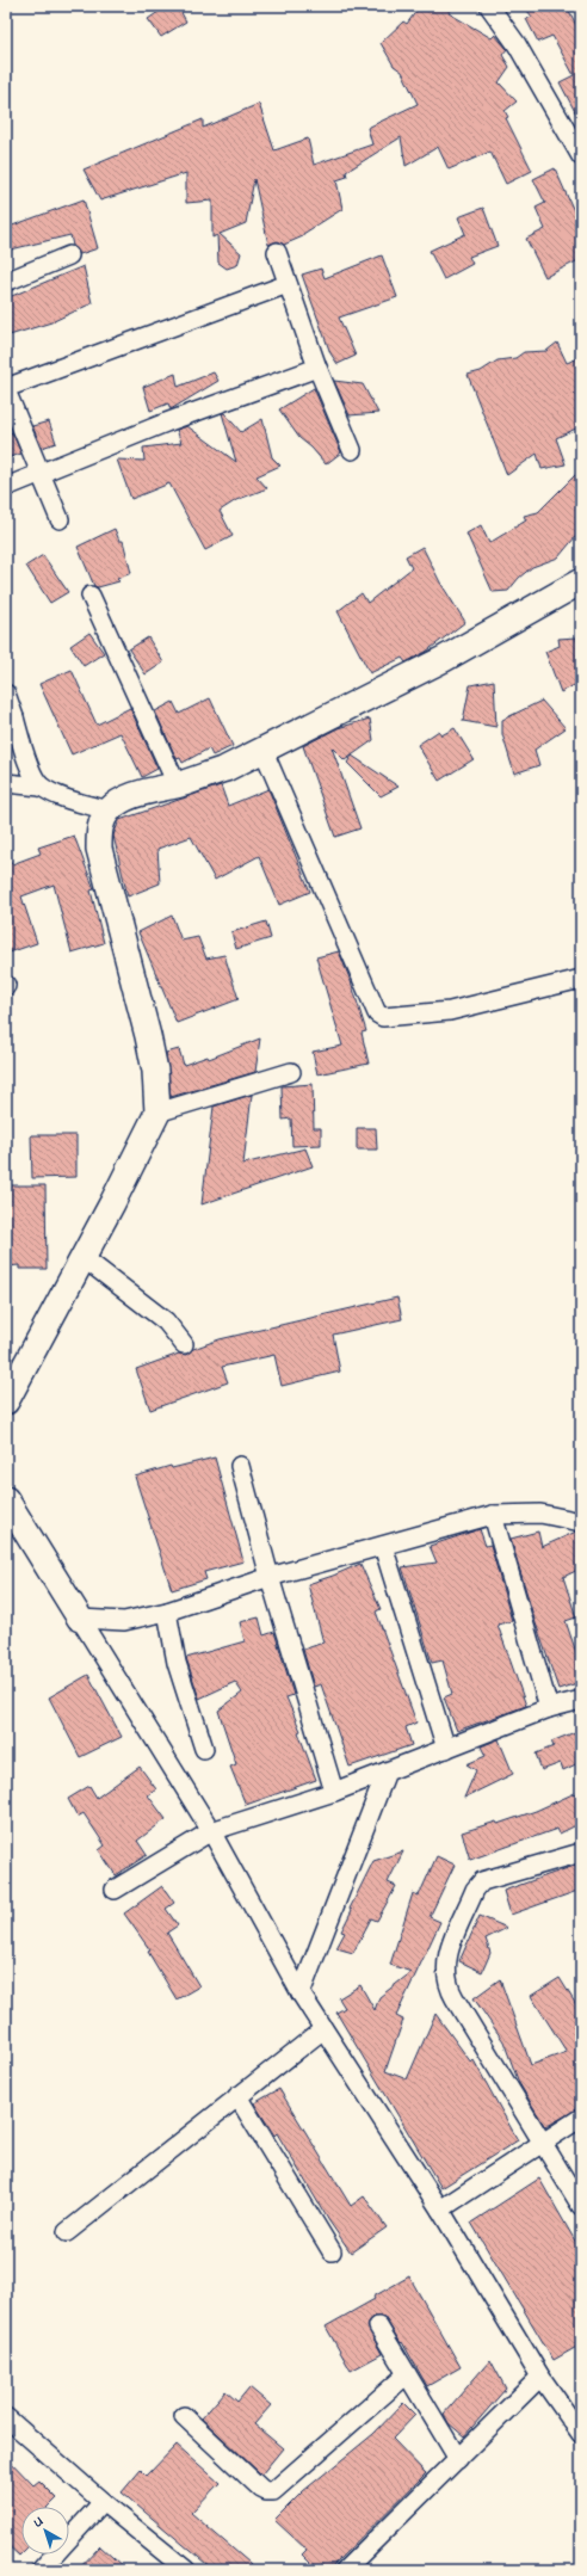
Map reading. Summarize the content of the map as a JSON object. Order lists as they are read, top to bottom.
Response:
{
  "north": "top left"
}
